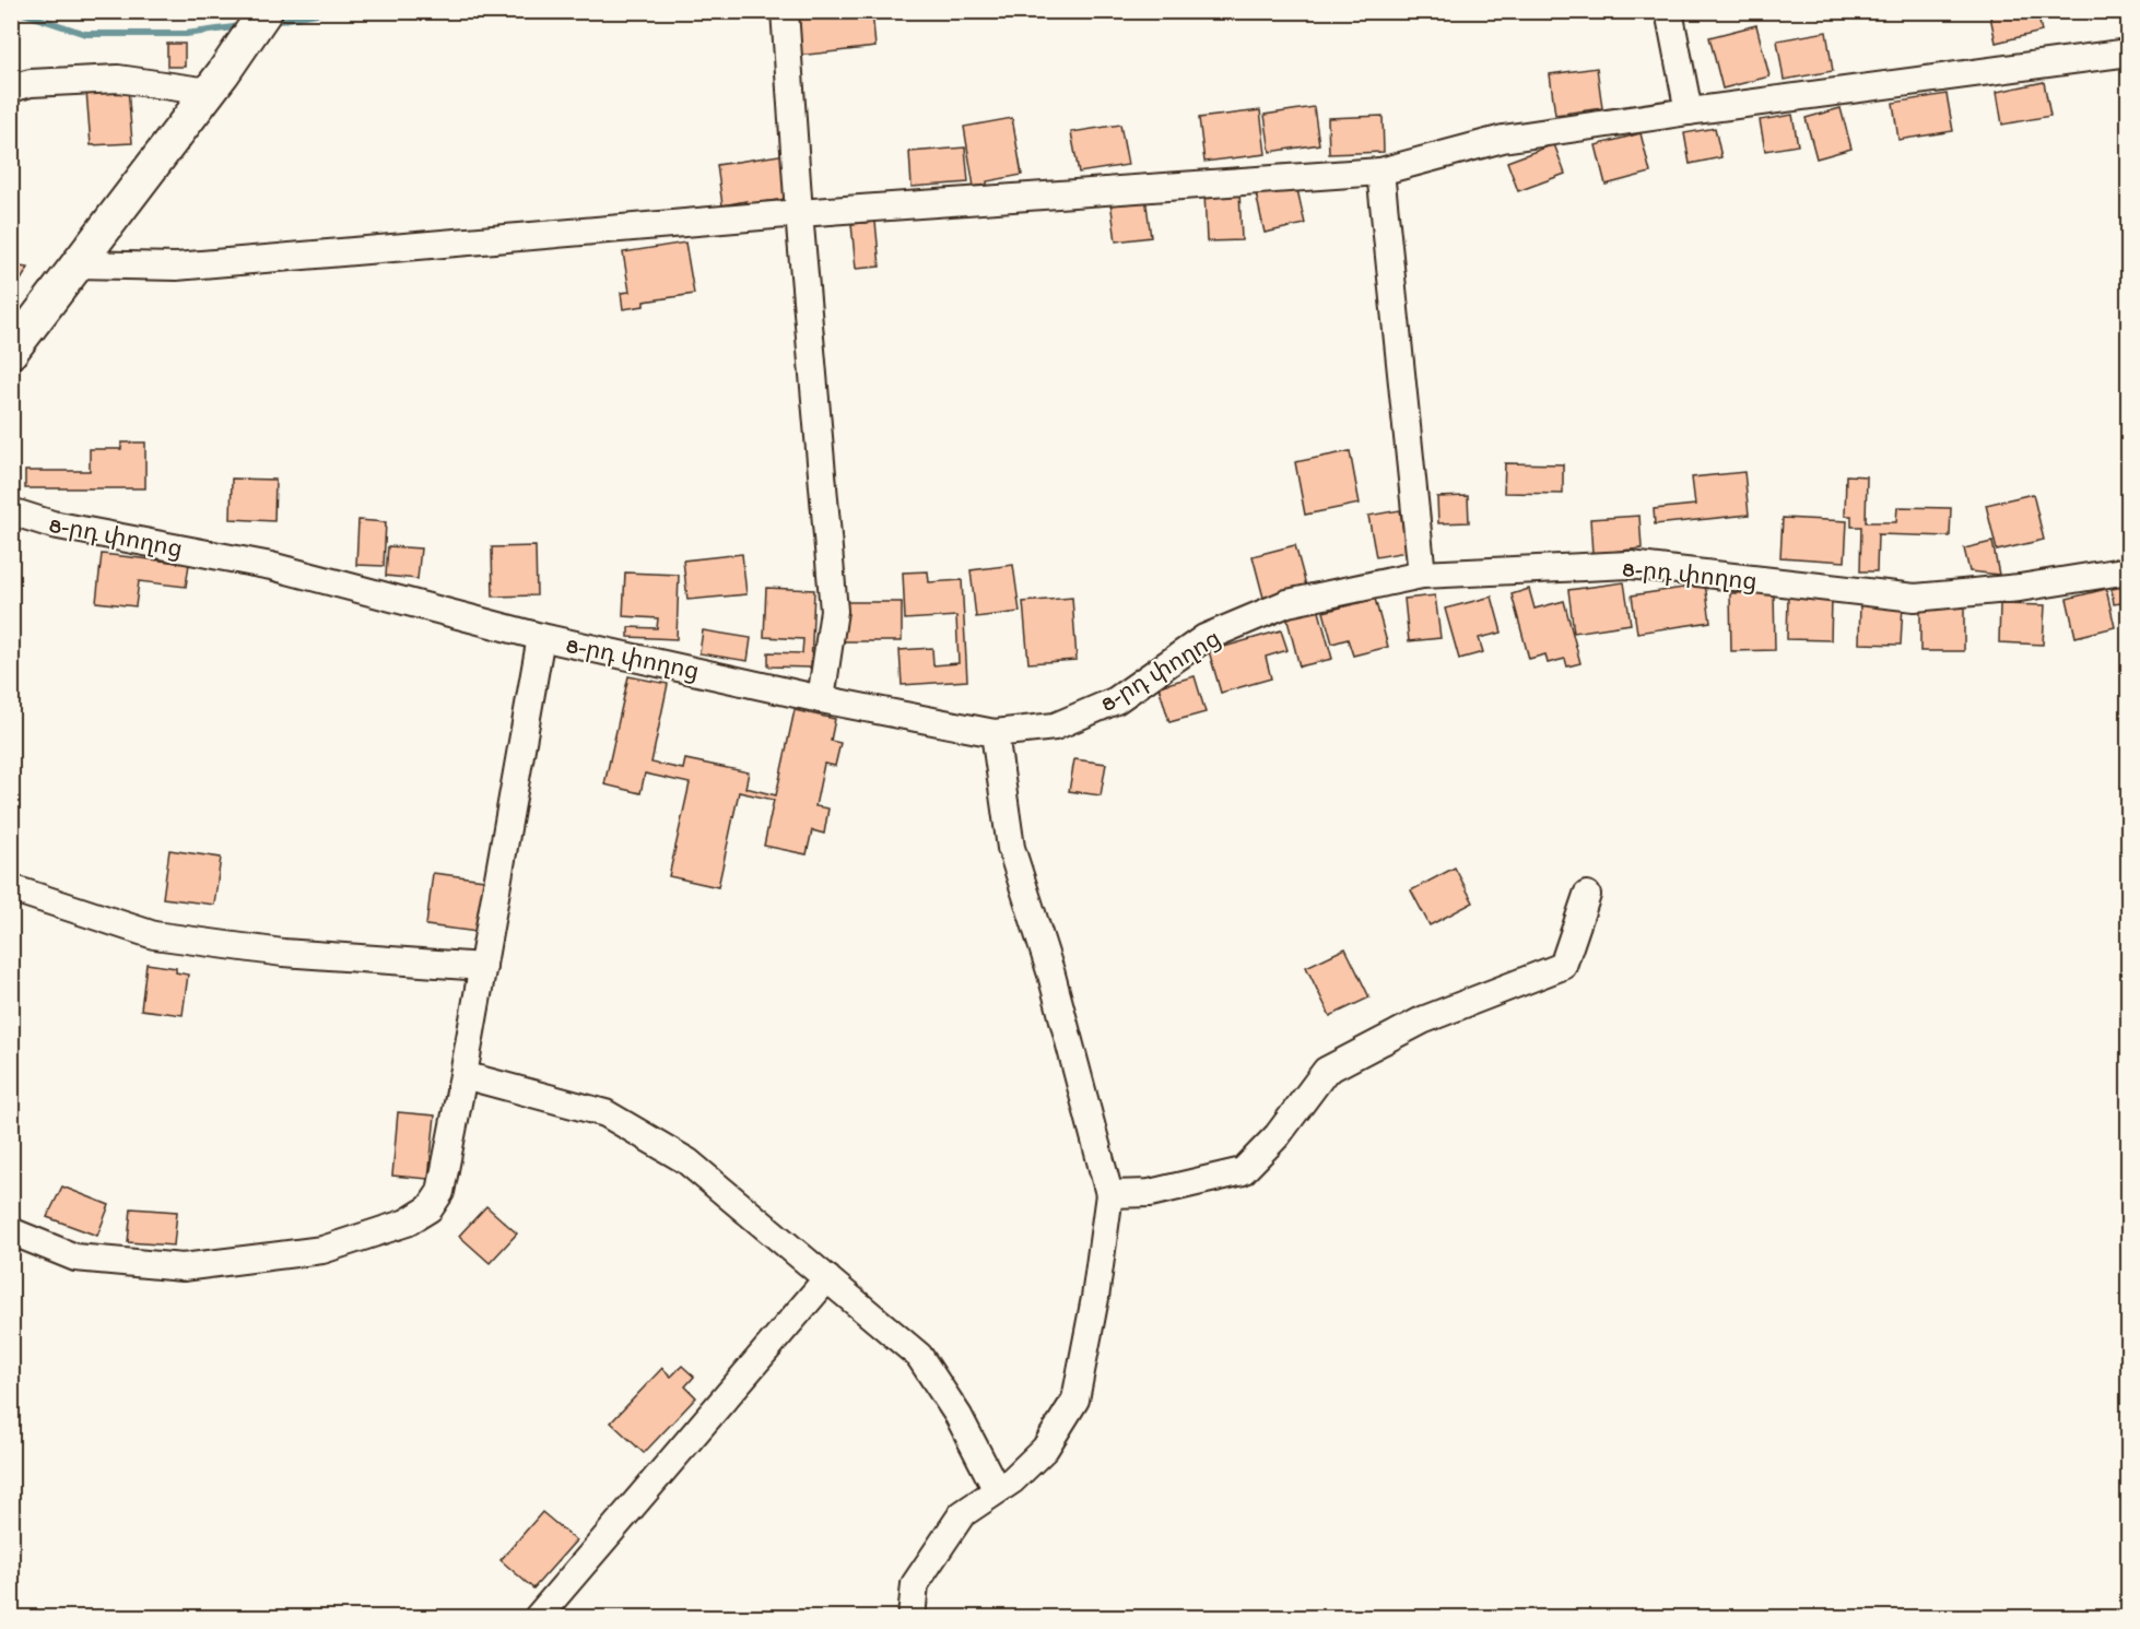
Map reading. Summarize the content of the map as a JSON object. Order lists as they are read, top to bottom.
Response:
{
  "streets": {
    "street": ["8-րդ փողոց"]
  }
}
